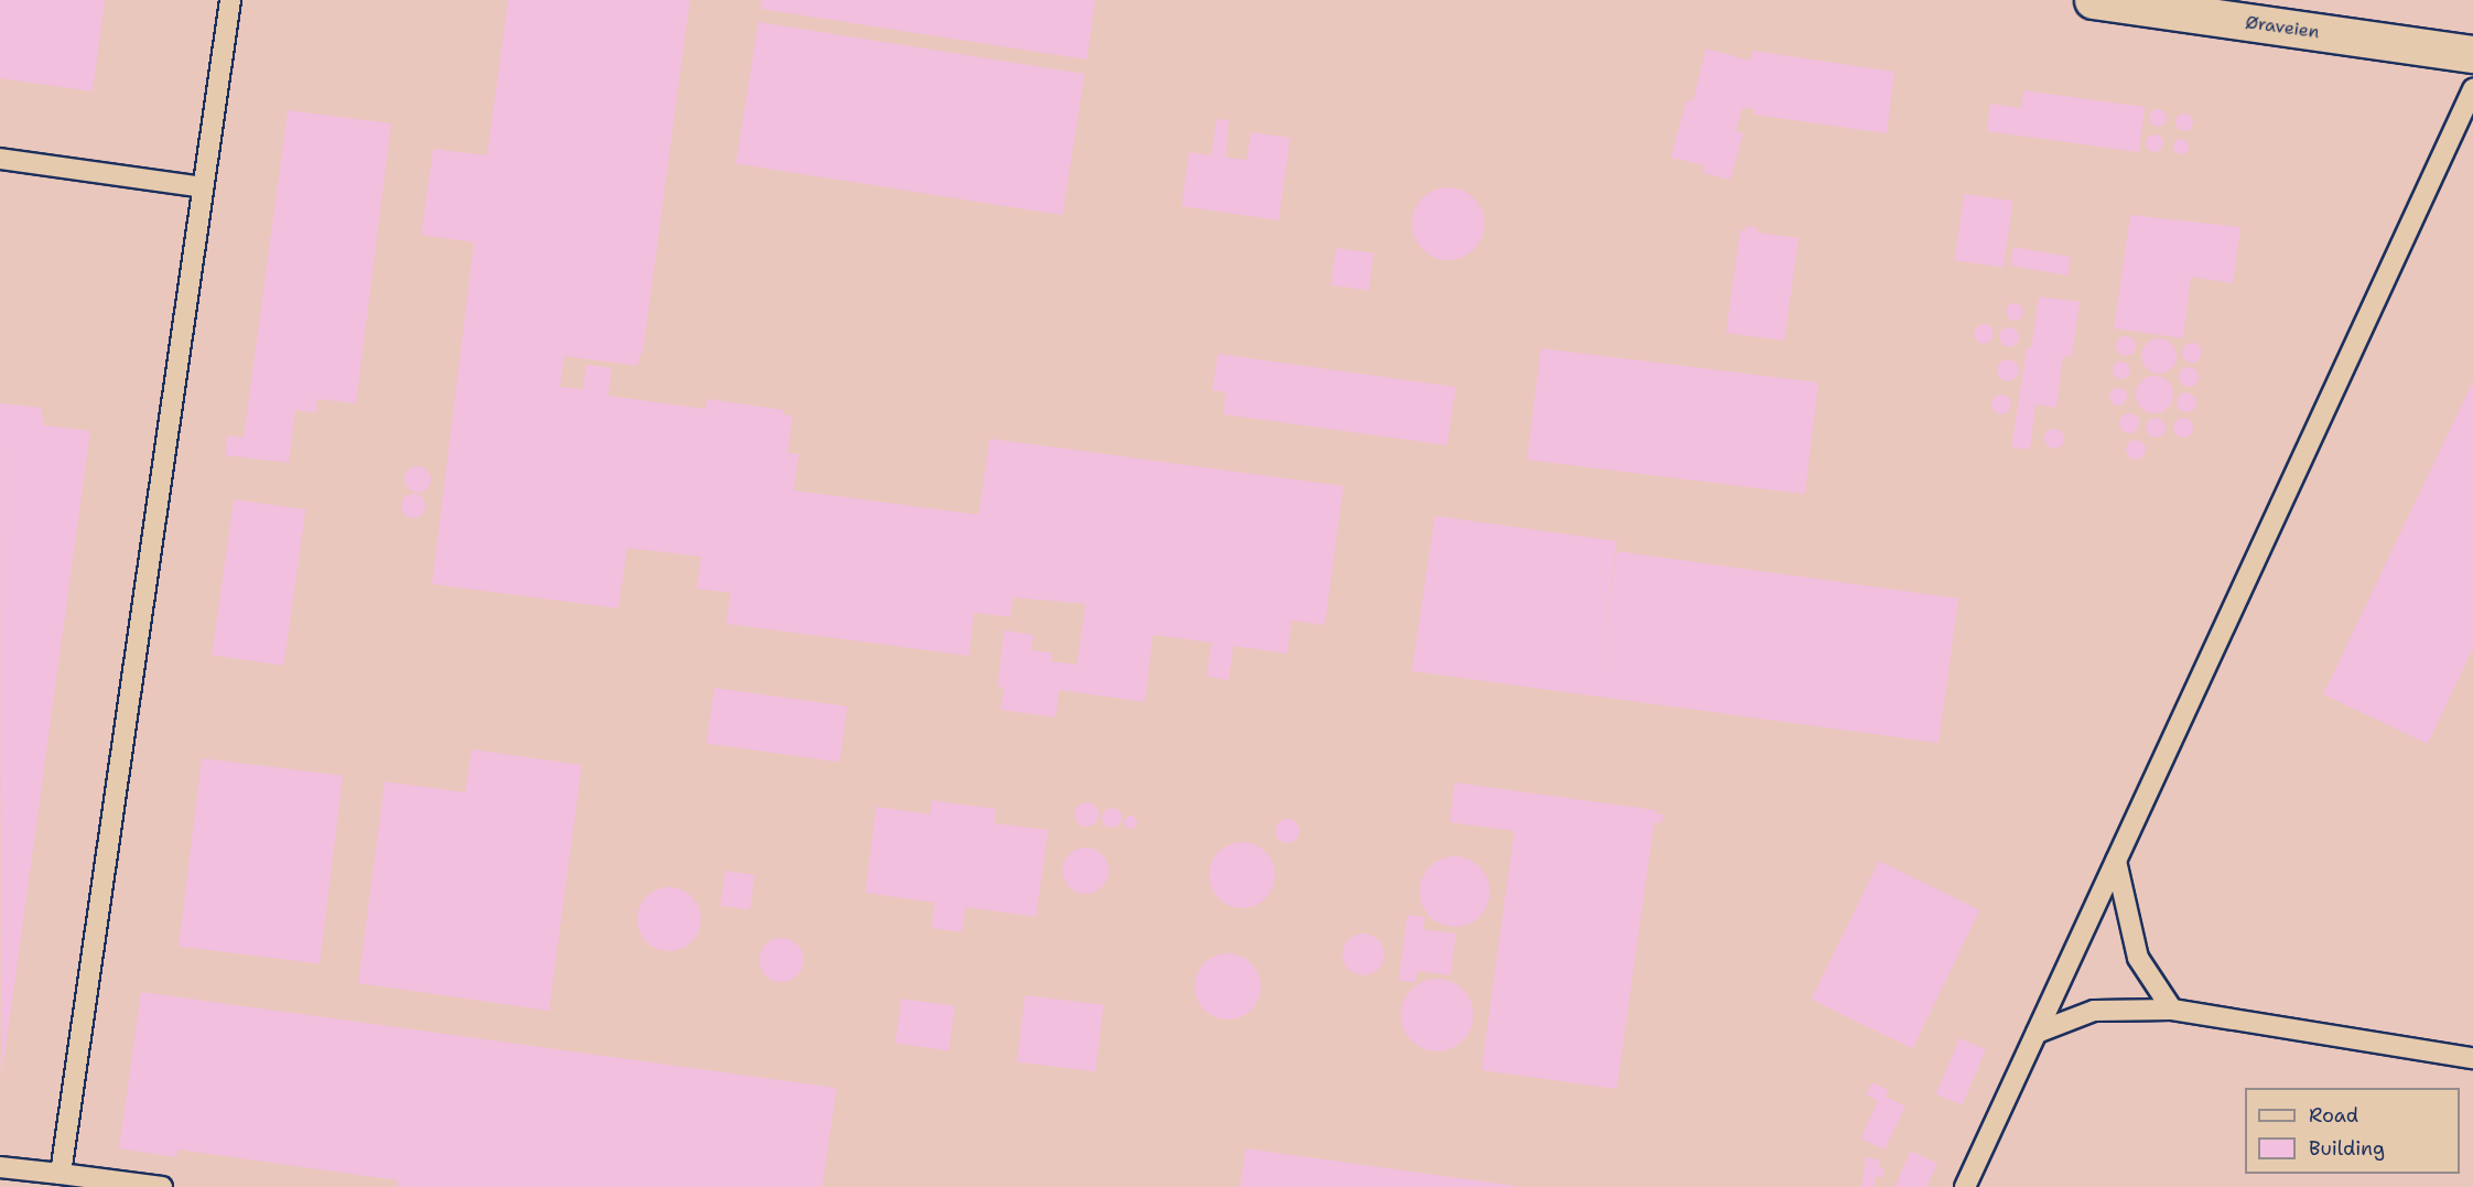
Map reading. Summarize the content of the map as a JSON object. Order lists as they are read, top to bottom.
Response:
{
  "streets": {
    "street": ["Øraveien"]
  },
  "legend": ["Road", "Building"]
}
